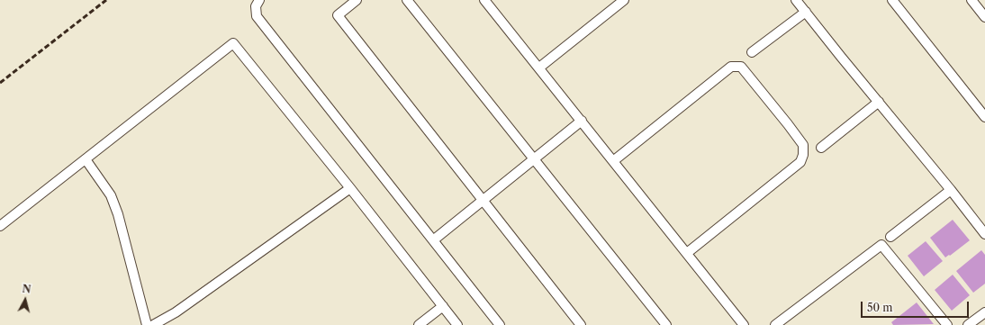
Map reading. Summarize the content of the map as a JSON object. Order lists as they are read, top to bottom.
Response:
{
  "scale_bar": "50 m",
  "north": "top"
}
